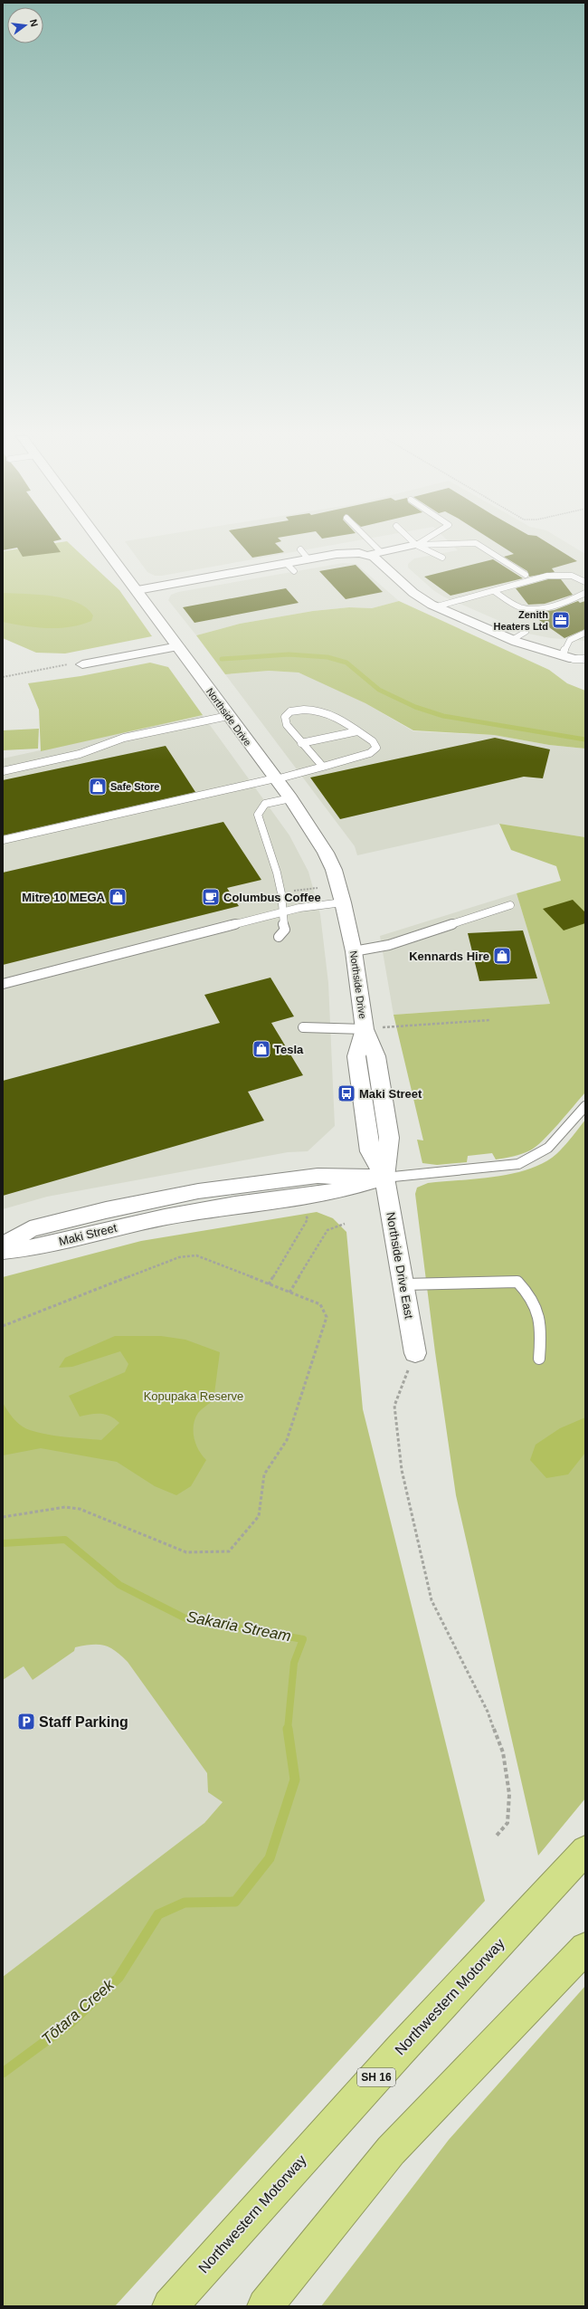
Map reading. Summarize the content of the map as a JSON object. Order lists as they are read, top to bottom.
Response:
{
  "streets": {
    "highway": ["Northwestern Motorway", "SH 16"],
    "street": ["Northside Drive", "Maki Street", "Northside Drive East"]
  },
  "crossings": [
    ["Northside Drive", "Maki Street"],
    ["Northside Drive", "Northside Drive East"],
    ["Maki Street", "Northside Drive East"]
  ],
  "water": ["Sakaria Stream", "Tōtara Creek"],
  "parks": ["Kopupaka Reserve"],
  "places": {
    "office": ["Zenith Heaters Ltd"],
    "shop": [
      "Safe Store",
      "Mitre 10 MEGA",
      "Kennards Hire",
      "Tesla"
    ],
    "cafe": ["Columbus Coffee"],
    "bus stop": ["Maki Street"],
    "parking": ["Staff Parking"]
  },
  "north": "right"
}
